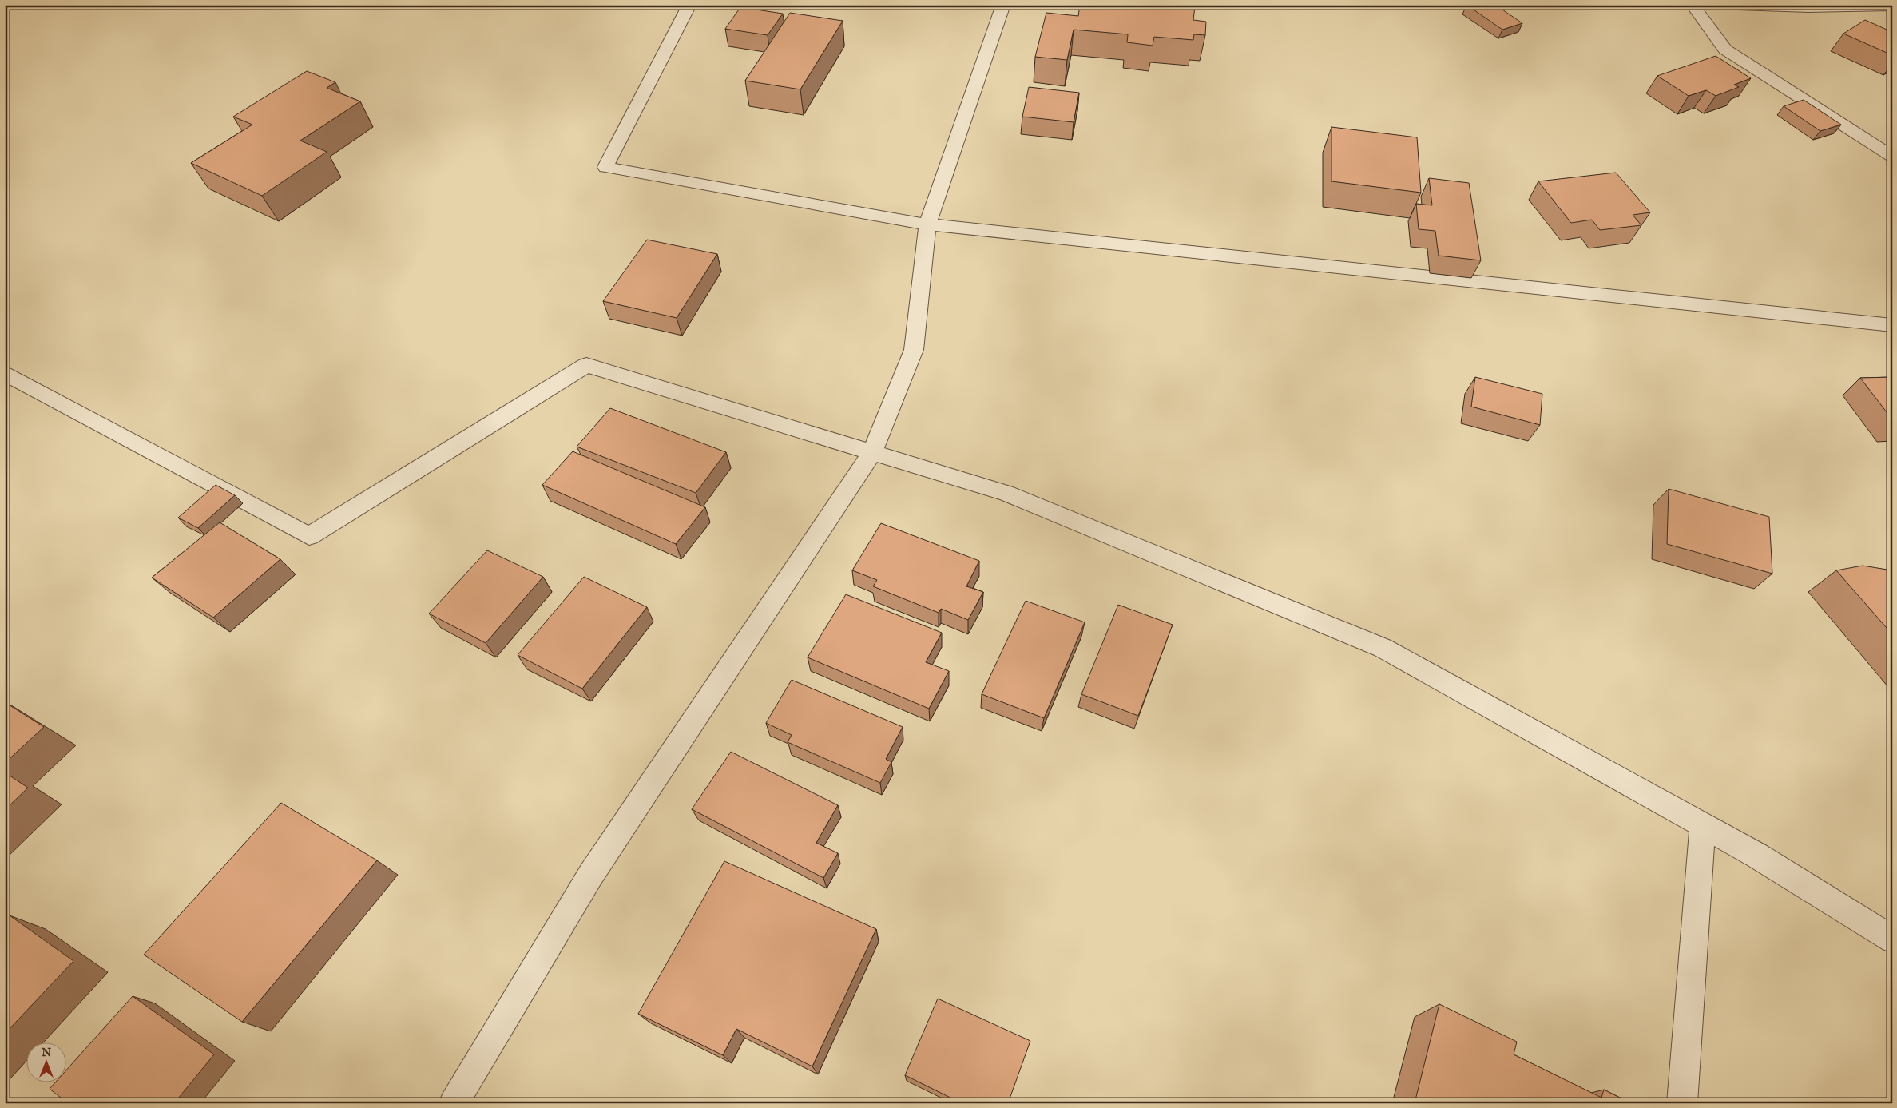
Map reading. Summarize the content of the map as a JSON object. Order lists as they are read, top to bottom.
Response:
{
  "north": "top"
}
